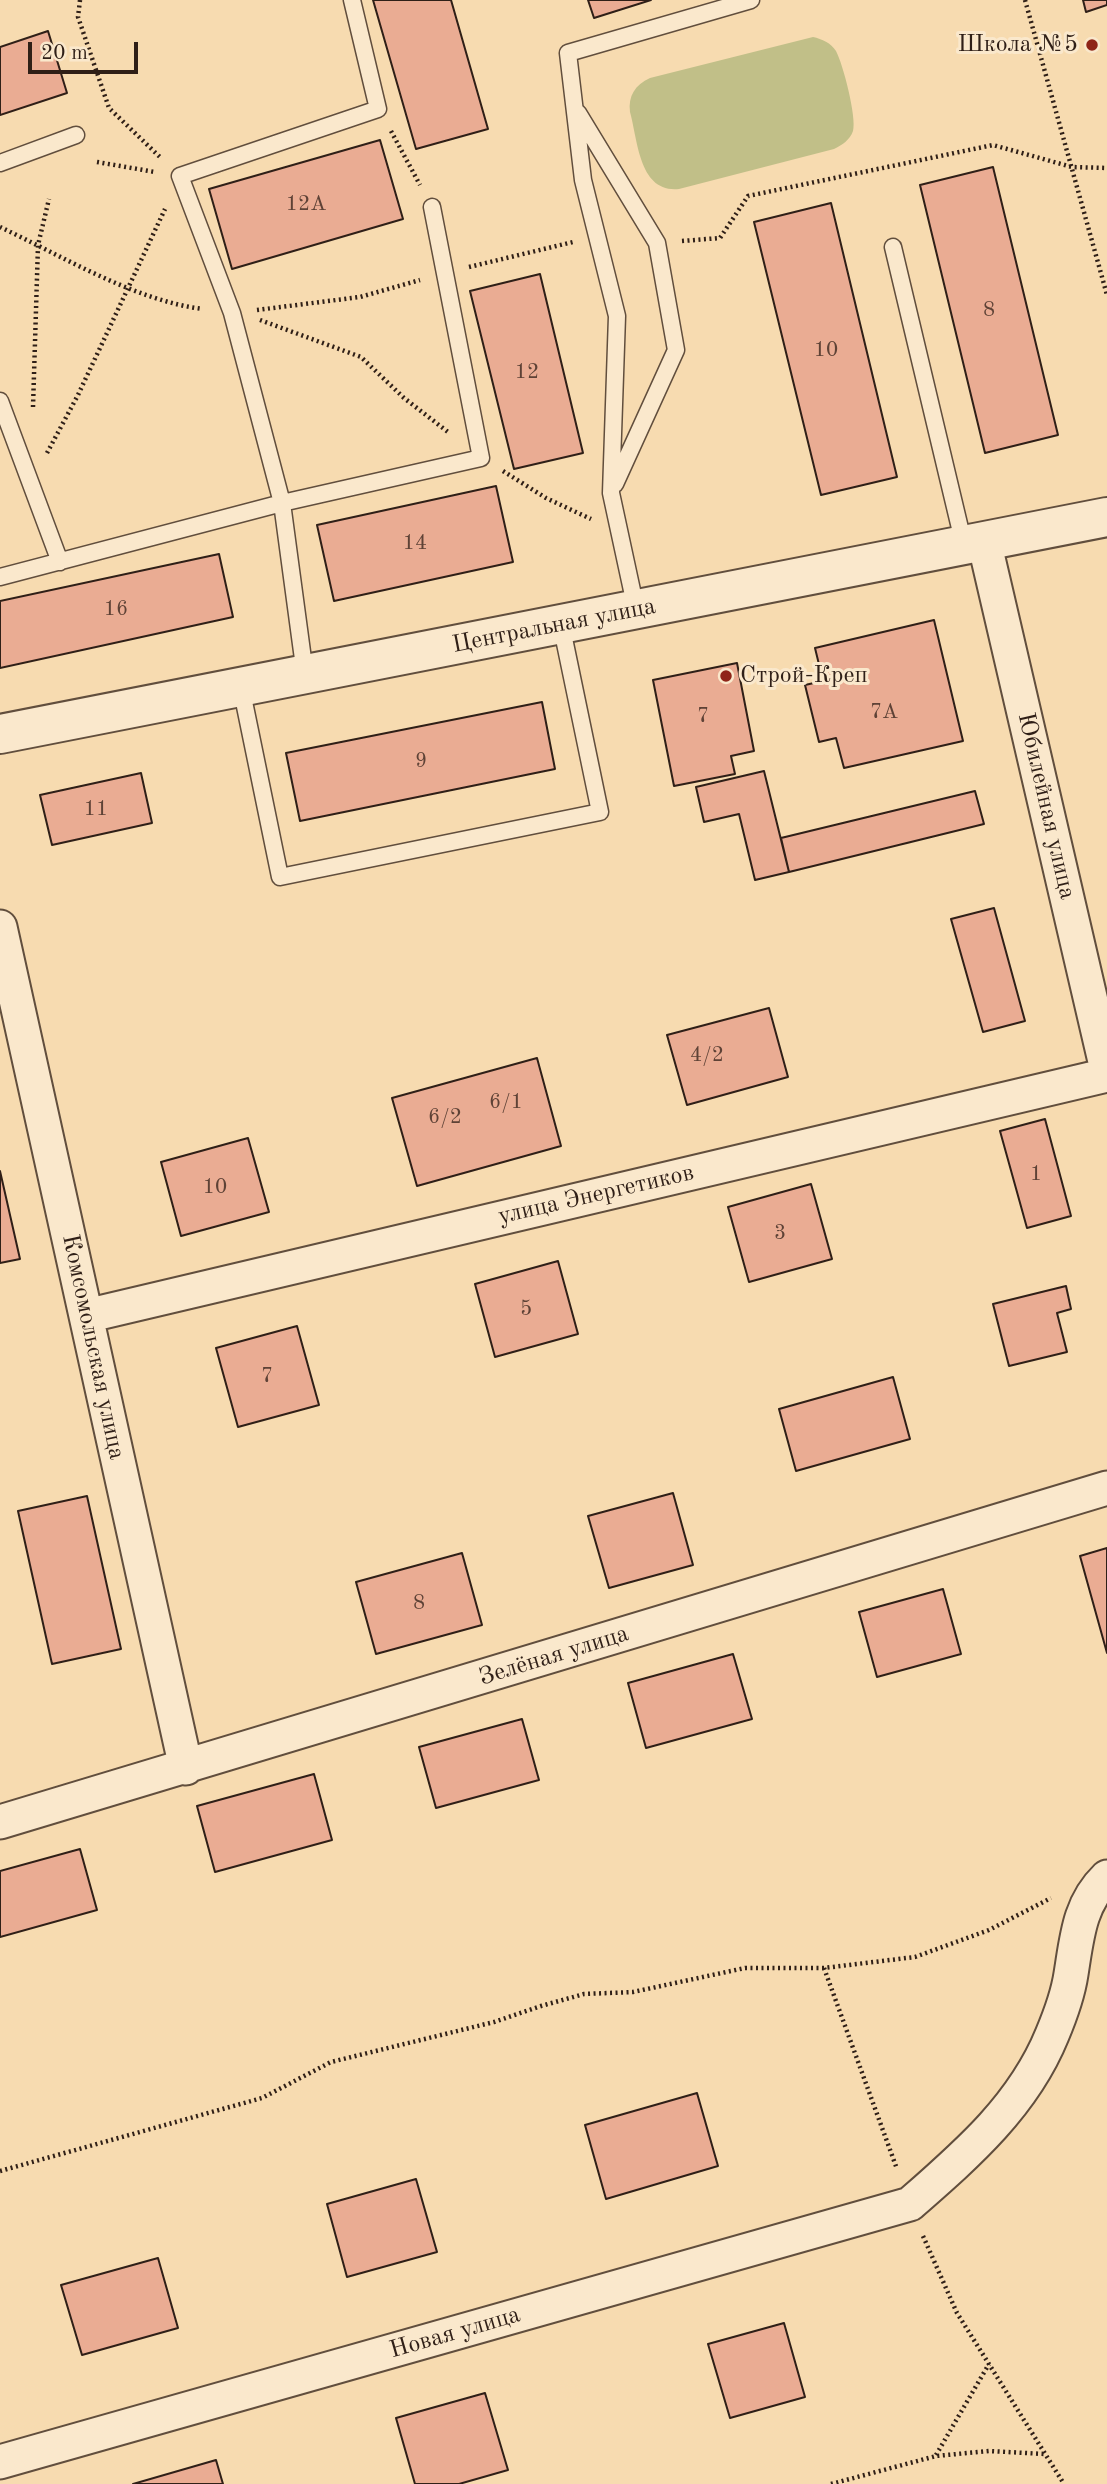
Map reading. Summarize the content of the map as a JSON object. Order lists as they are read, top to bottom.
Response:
{
  "streets": {
    "street": [
      "Центральная улица",
      "Юбилейная улица",
      "улица Энергетиков",
      "Комсомольская улица",
      "Зелёная улица",
      "Новая улица"
    ]
  },
  "crossings": [
    ["Центральная улица", "Юбилейная улица"],
    ["Юбилейная улица", "улица Энергетиков"],
    ["улица Энергетиков", "Комсомольская улица"],
    ["Комсомольская улица", "Зелёная улица"]
  ],
  "places": ["Школа №5", "Строй-Креп"],
  "house_numbers": [
    "12А",
    "8",
    "10",
    "12",
    "14",
    "16",
    "7А",
    "7",
    "9",
    "11",
    "4/2",
    "6/1",
    "6/2",
    "1",
    "10",
    "3",
    "5",
    "7",
    "8"
  ],
  "scale_bar": "20 m"
}
